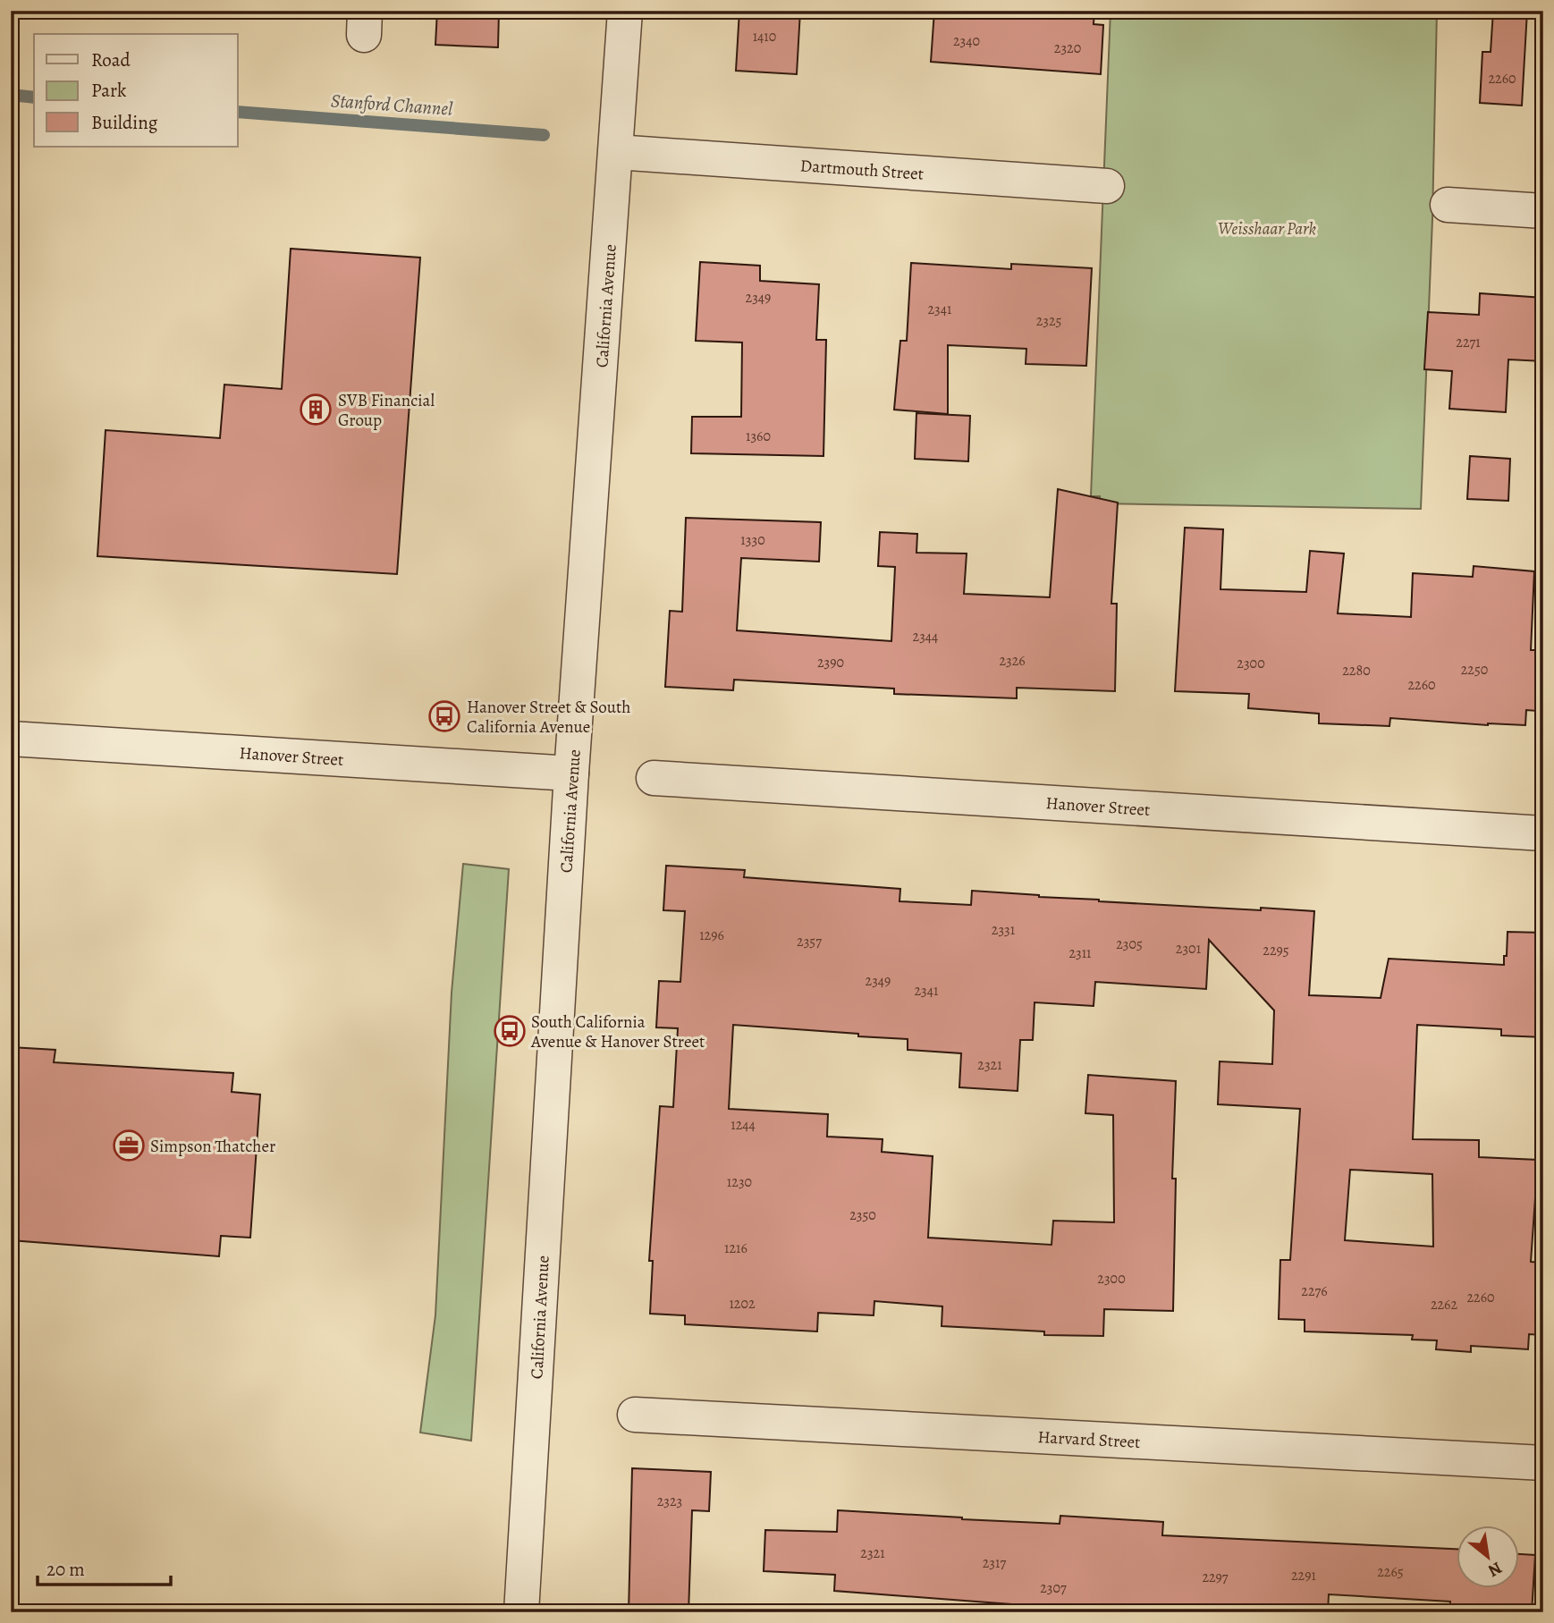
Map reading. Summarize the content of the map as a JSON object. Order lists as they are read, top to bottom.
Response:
{
  "streets": {
    "street": [
      "Dartmouth Street",
      "California Avenue",
      "Hanover Street",
      "Harvard Street"
    ]
  },
  "crossings": [
    ["Dartmouth Street", "California Avenue"],
    ["California Avenue", "Hanover Street"]
  ],
  "water": ["Stanford Channel"],
  "parks": ["Weisshaar Park"],
  "places": {
    "building": ["SVB Financial Group"],
    "bus stop": ["Hanover Street & South California Avenue", "South California Avenue & Hanover Street"],
    "office": ["Simpson Thatcher"]
  },
  "house_numbers": [
    "1410",
    "2340",
    "2320",
    "2260",
    "2349",
    "2341",
    "2325",
    "2271",
    "1360",
    "1330",
    "2344",
    "2326",
    "2390",
    "2300",
    "2250",
    "2280",
    "2260",
    "2331",
    "1296",
    "2357",
    "2305",
    "2301",
    "2295",
    "2311",
    "2349",
    "2341",
    "2321",
    "1244",
    "1230",
    "2350",
    "1216",
    "2300",
    "2276",
    "2260",
    "1202",
    "2262",
    "2323",
    "2321",
    "2317",
    "2265",
    "2291",
    "2297",
    "2307"
  ],
  "legend": ["Road", "Park", "Building"],
  "scale_bar": "20 m",
  "north": "bottom right"
}
